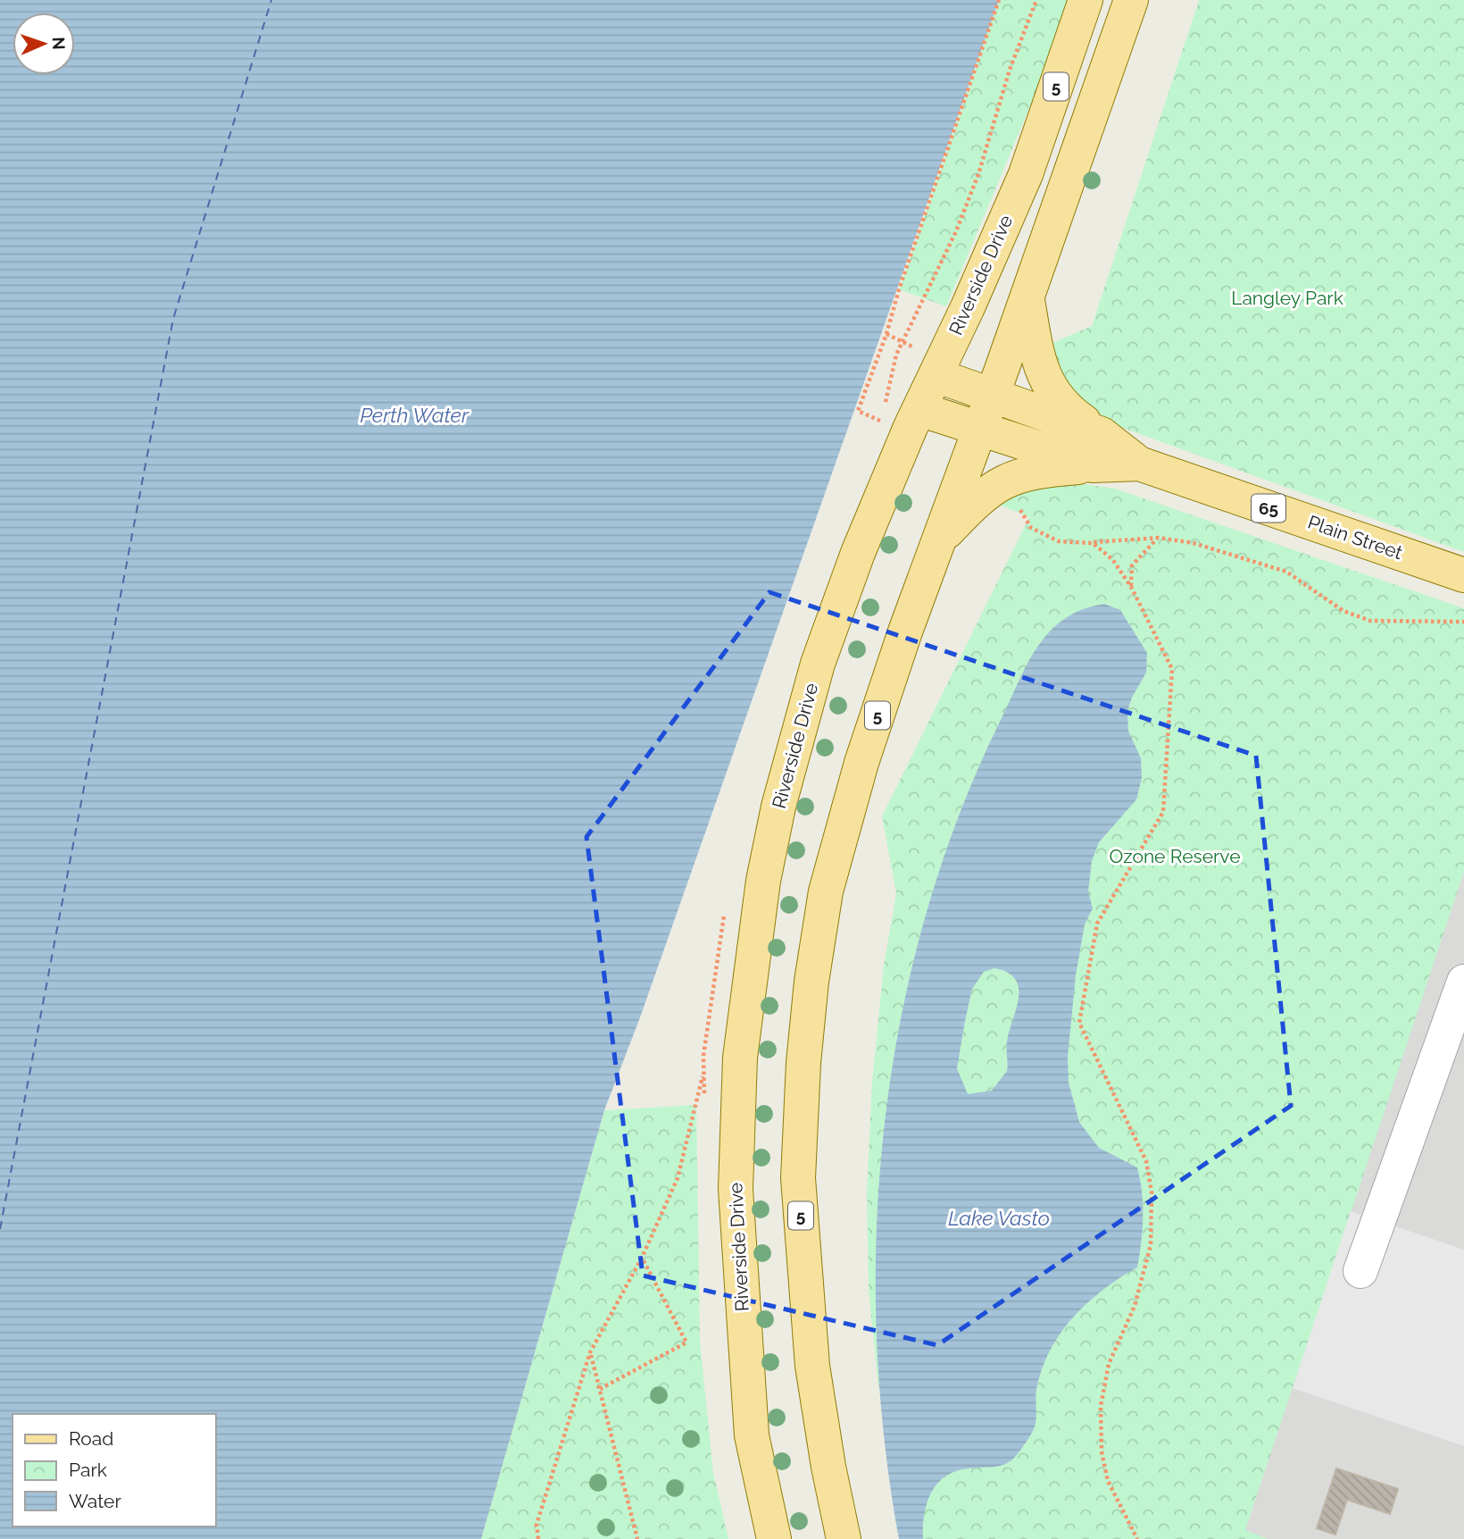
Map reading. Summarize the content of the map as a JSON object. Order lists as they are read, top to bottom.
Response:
{
  "streets": {
    "main road": [
      "5",
      "Riverside Drive",
      "65",
      "Plain Street"
    ]
  },
  "crossings": [
    ["5", "Plain Street"],
    ["Riverside Drive", "Plain Street"]
  ],
  "water": ["Perth Water", "Lake Vasto"],
  "parks": ["Langley Park", "Ozone Reserve"],
  "legend": ["Road", "Park", "Water"],
  "north": "right"
}
